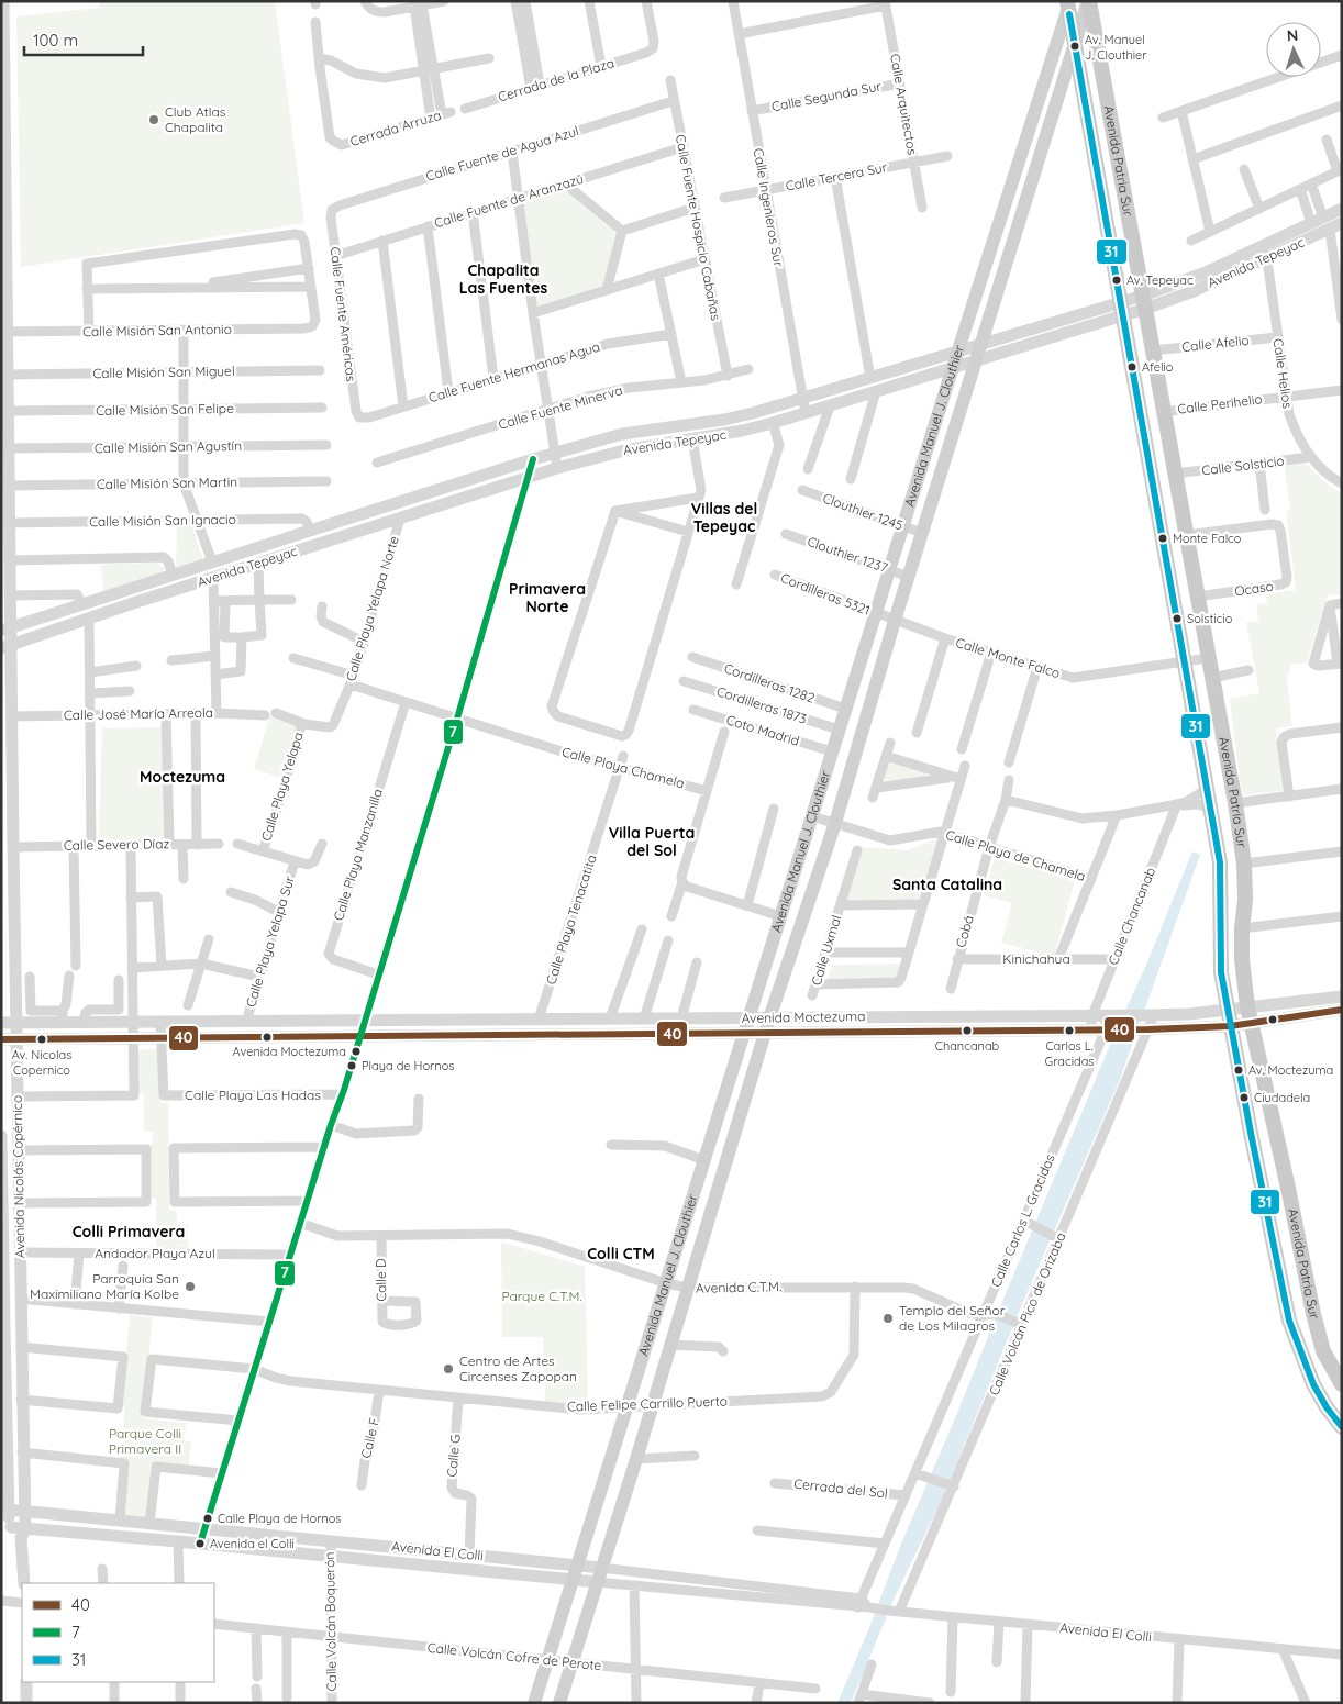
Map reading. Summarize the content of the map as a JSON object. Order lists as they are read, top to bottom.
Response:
{
  "streets": {
    "main road": ["Avenida Patria Sur", "Avenida Manuel J. Clouthier"],
    "street": [
      "Cerrada de la Plaza",
      "Calle Segunda Sur",
      "Calle Arquitectos",
      "Cerrada Arruza",
      "Calle Fuente de Agua Azul",
      "Calle Tercera Sur",
      "Calle Fuente de Aranzazú",
      "Calle Ingenieros Sur",
      "Calle Fuente Hospicio Cabañas",
      "Avenida Tepeyac",
      "Calle Fuente Américas",
      "Calle Misión San Antonio",
      "Calle Afelio",
      "Calle Misión San Miguel",
      "Calle Fuente Hermanas Agua",
      "Calle Helios",
      "Calle Perihelio",
      "Calle Fuente Minerva",
      "Calle Misión San Felipe",
      "Calle Misión San Agustín",
      "Calle Solsticio",
      "Calle Misión San Martin",
      "Clouthier 1245",
      "Calle Misión San Ignacio",
      "Clouthier 1237",
      "Ocaso",
      "Cordilleras 5321",
      "Calle Playa Yelapa Norte",
      "Calle Monte Falco",
      "Cordilleras 1282",
      "Cordilleras 1873",
      "Calle José María Arreola",
      "Coto Madrid",
      "Calle Playa Chamela",
      "Calle Playa Yelapa",
      "Calle Severo Díaz",
      "Calle Playa Manzanilla",
      "Calle Playa de Chamela",
      "Calle Chancanab",
      "Calle Playa Tenacatita",
      "Cobá",
      "Calle Playa Yelapa Sur",
      "Calle Uxmal",
      "Kinichahua",
      "Avenida Moctezuma",
      "Calle Playa Las Hadas",
      "Avenida Nicolás Copérnico",
      "Calle Carlos L. Gracidas",
      "Andador Playa Azul",
      "Calle D",
      "Avenida C.T.M.",
      "Calle Volcán Pico de Orizaba",
      "Calle Felipe Carrillo Puerto",
      "Calle F",
      "Calle G",
      "Cerrada del Sol",
      "Avenida El Colli",
      "Calle Volcán Boquerón",
      "Calle Volcán Cofre de Perote"
    ]
  },
  "crossings": [
    ["Calle Segunda Sur", "Calle Arquitectos"],
    ["Calle Segunda Sur", "Calle Ingenieros Sur"],
    ["Calle Arquitectos", "Calle Tercera Sur"],
    ["Calle Fuente de Agua Azul", "Calle Fuente Hospicio Cabañas"],
    ["Calle Fuente de Agua Azul", "Calle Fuente Américas"],
    ["Avenida Patria Sur", "Avenida Tepeyac"],
    ["Avenida Patria Sur", "Calle Afelio"],
    ["Avenida Patria Sur", "Calle Perihelio"],
    ["Avenida Patria Sur", "Avenida Manuel J. Clouthier"],
    ["Avenida Patria Sur", "Calle Solsticio"],
    ["Avenida Patria Sur", "Ocaso"],
    ["Avenida Patria Sur", "Calle Monte Falco"],
    ["Avenida Patria Sur", "Avenida Moctezuma"],
    ["Calle Tercera Sur", "Calle Ingenieros Sur"],
    ["Calle Fuente de Aranzazú", "Calle Fuente Hospicio Cabañas"],
    ["Calle Fuente de Aranzazú", "Calle Fuente Américas"],
    ["Calle Ingenieros Sur", "Avenida Tepeyac"],
    ["Calle Fuente Hospicio Cabañas", "Calle Fuente Minerva"],
    ["Avenida Tepeyac", "Calle Helios"],
    ["Avenida Tepeyac", "Avenida Manuel J. Clouthier"],
    ["Avenida Tepeyac", "Calle Misión San Ignacio"],
    ["Avenida Tepeyac", "Calle Playa Yelapa Norte"],
    ["Avenida Tepeyac", "Avenida Nicolás Copérnico"],
    ["Calle Fuente Américas", "Calle Fuente Hermanas Agua"],
    ["Calle Misión San Antonio", "Avenida Nicolás Copérnico"],
    ["Calle Afelio", "Calle Helios"],
    ["Calle Misión San Miguel", "Avenida Nicolás Copérnico"],
    ["Calle Helios", "Calle Perihelio"],
    ["Calle Helios", "Calle Solsticio"],
    ["Calle Misión San Felipe", "Avenida Nicolás Copérnico"],
    ["Avenida Manuel J. Clouthier", "Clouthier 1245"],
    ["Avenida Manuel J. Clouthier", "Clouthier 1237"],
    ["Avenida Manuel J. Clouthier", "Cordilleras 5321"],
    ["Avenida Manuel J. Clouthier", "Calle Monte Falco"],
    ["Avenida Manuel J. Clouthier", "Cordilleras 1282"],
    ["Avenida Manuel J. Clouthier", "Cordilleras 1873"],
    ["Avenida Manuel J. Clouthier", "Coto Madrid"],
    ["Avenida Manuel J. Clouthier", "Calle Playa de Chamela"],
    ["Avenida Manuel J. Clouthier", "Avenida Moctezuma"],
    ["Avenida Manuel J. Clouthier", "Avenida C.T.M."],
    ["Avenida Manuel J. Clouthier", "Calle Felipe Carrillo Puerto"],
    ["Avenida Manuel J. Clouthier", "Avenida El Colli"],
    ["Avenida Manuel J. Clouthier", "Calle Volcán Cofre de Perote"],
    ["Calle Misión San Agustín", "Avenida Nicolás Copérnico"],
    ["Calle Misión San Martin", "Avenida Nicolás Copérnico"],
    ["Calle Misión San Ignacio", "Avenida Nicolás Copérnico"],
    ["Cordilleras 5321", "Calle Monte Falco"],
    ["Calle Playa Yelapa Norte", "Calle Playa Chamela"],
    ["Calle Playa Yelapa Norte", "Calle Playa Yelapa"],
    ["Calle José María Arreola", "Avenida Nicolás Copérnico"],
    ["Calle Playa Chamela", "Calle Playa Manzanilla"],
    ["Calle Playa Chamela", "Calle Playa Tenacatita"],
    ["Calle Severo Díaz", "Avenida Nicolás Copérnico"],
    ["Calle Playa de Chamela", "Cobá"],
    ["Calle Chancanab", "Kinichahua"],
    ["Calle Chancanab", "Avenida Moctezuma"],
    ["Calle Chancanab", "Calle Carlos L. Gracidas"],
    ["Calle Playa Tenacatita", "Avenida Moctezuma"],
    ["Cobá", "Kinichahua"],
    ["Calle Playa Yelapa Sur", "Avenida Moctezuma"],
    ["Avenida Moctezuma", "Calle Playa Las Hadas"],
    ["Avenida Moctezuma", "Avenida Nicolás Copérnico"],
    ["Avenida Moctezuma", "Calle Carlos L. Gracidas"],
    ["Avenida Moctezuma", "Calle Volcán Pico de Orizaba"],
    ["Avenida Nicolás Copérnico", "Andador Playa Azul"],
    ["Avenida Nicolás Copérnico", "Avenida El Colli"],
    ["Calle Carlos L. Gracidas", "Avenida C.T.M."],
    ["Calle Carlos L. Gracidas", "Cerrada del Sol"],
    ["Calle Carlos L. Gracidas", "Avenida El Colli"],
    ["Calle D", "Avenida C.T.M."],
    ["Avenida C.T.M.", "Calle Felipe Carrillo Puerto"],
    ["Calle Volcán Pico de Orizaba", "Avenida El Colli"],
    ["Calle Felipe Carrillo Puerto", "Calle F"],
    ["Calle Felipe Carrillo Puerto", "Calle G"],
    ["Calle G", "Avenida El Colli"],
    ["Avenida El Colli", "Calle Volcán Boquerón"],
    ["Calle Volcán Boquerón", "Calle Volcán Cofre de Perote"]
  ],
  "districts": [
    "Chapalita Las Fuentes",
    "Villas del Tepeyac",
    "Primavera Norte",
    "Moctezuma",
    "Villa Puerta del Sol",
    "Santa Catalina",
    "Colli Primavera",
    "Colli CTM"
  ],
  "parks": ["Parque C.T.M.", "Parque Colli Primavera II"],
  "places": [
    "Av. Manuel J. Clouthier",
    "Club Atlas Chapalita",
    "Av. Tepeyac",
    "Afelio",
    "Monte Falco",
    "Solsticio",
    "Chancanab",
    "Carlos L. Gracidas",
    "Av. Nicolas Copernico",
    "Avenida Moctezuma",
    "Playa de Hornos",
    "Av. Moctezuma",
    "Ciudadela",
    "Parroquia San Maximiliano María Kolbe",
    "Templo del Señor de Los Milagros",
    "Centro de Artes Circenses Zapopan",
    "Calle Playa de Hornos",
    "Avenida el Colli"
  ],
  "lines": ["transit line 31", "transit line 7", "transit line 40"],
  "legend": ["40", "7", "31"],
  "scale_bar": "100 m",
  "north": "top"
}
